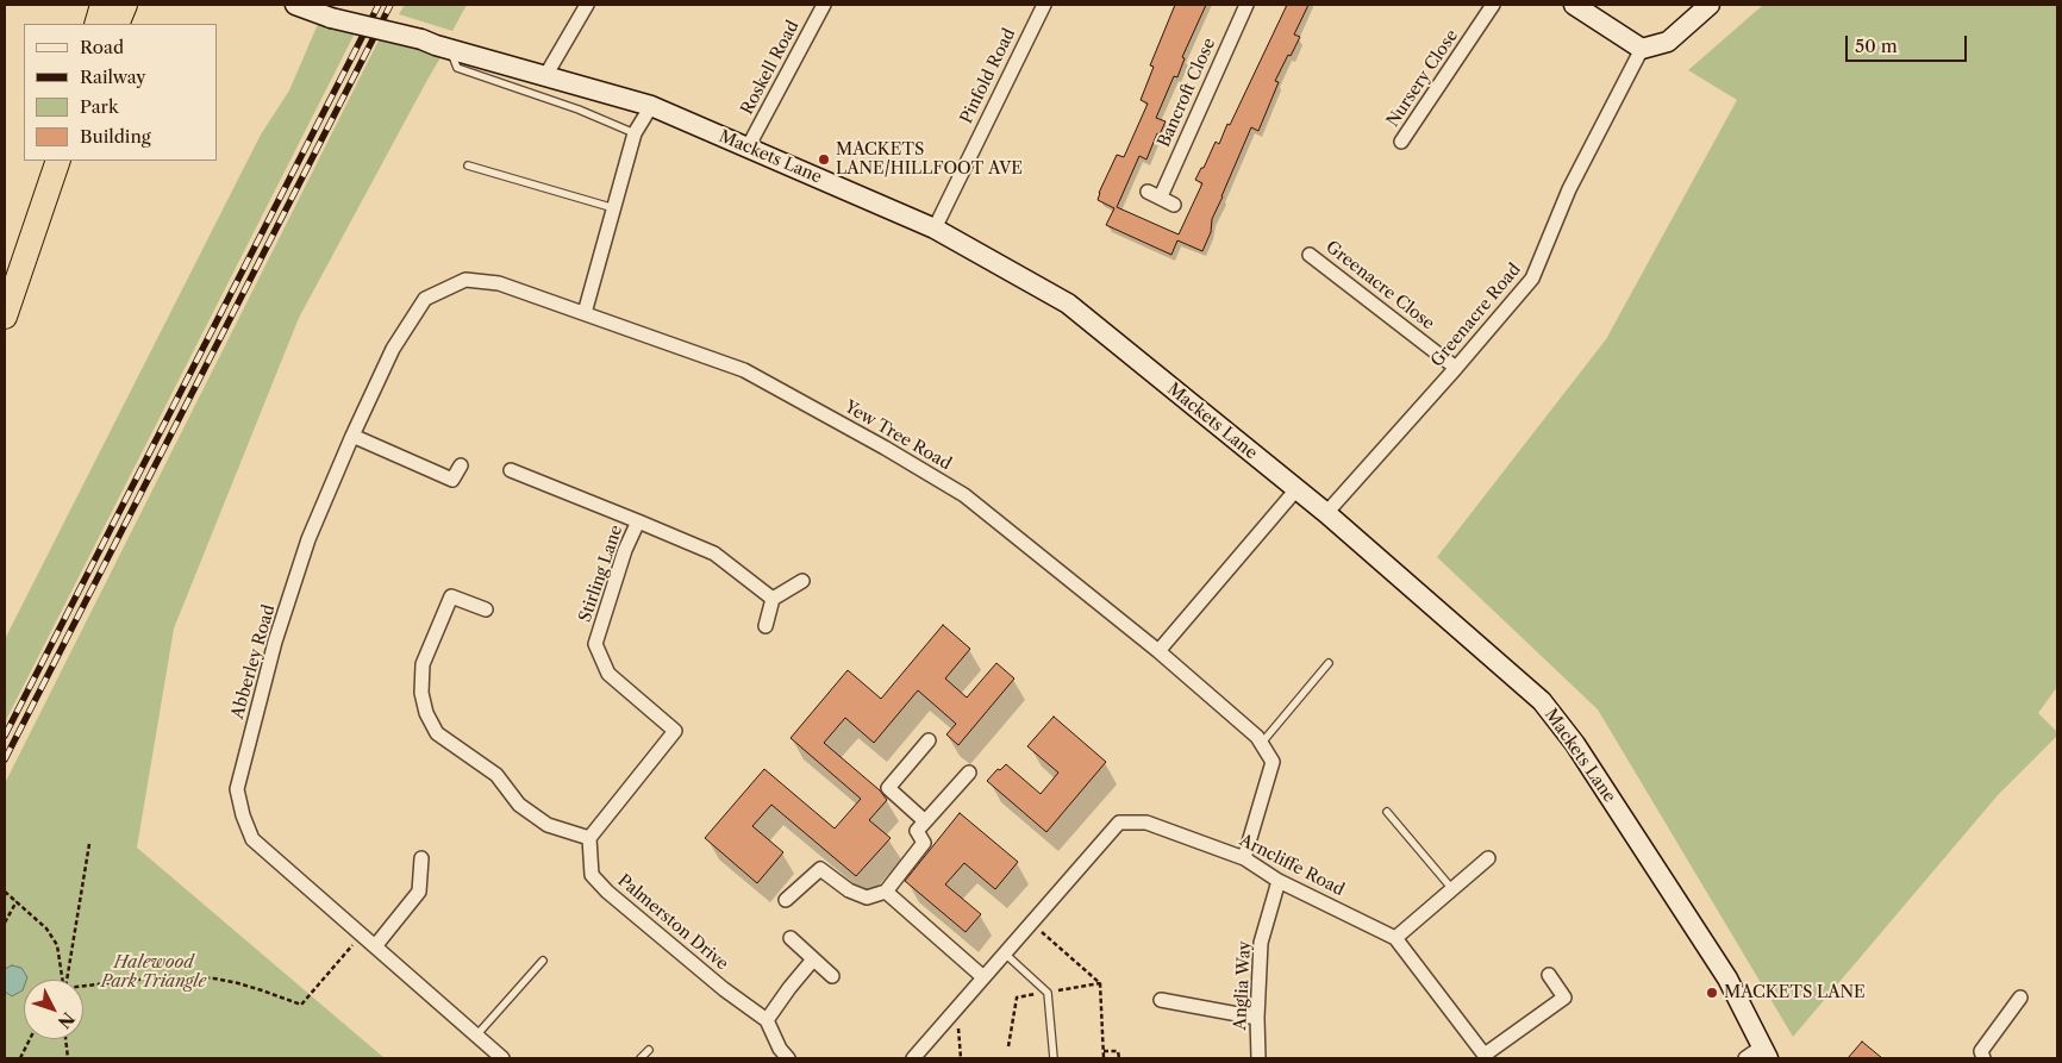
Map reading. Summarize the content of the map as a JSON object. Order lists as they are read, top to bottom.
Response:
{
  "streets": {
    "street": [
      "Roskell Road",
      "Pinfold Road",
      "Nursery Close",
      "Bancroft Close",
      "Mackets Lane",
      "Greenacre Close",
      "Greenacre Road",
      "Yew Tree Road",
      "Stirling Lane",
      "Abberley Road",
      "Arncliffe Road",
      "Palmerston Drive",
      "Anglia Way"
    ]
  },
  "crossings": [
    ["Roskell Road", "Mackets Lane"],
    ["Pinfold Road", "Mackets Lane"],
    ["Mackets Lane", "Greenacre Road"],
    ["Greenacre Close", "Greenacre Road"],
    ["Yew Tree Road", "Abberley Road"],
    ["Yew Tree Road", "Arncliffe Road"],
    ["Stirling Lane", "Palmerston Drive"],
    ["Arncliffe Road", "Anglia Way"]
  ],
  "parks": ["Halewood Park Triangle"],
  "places": ["MACKETS LANE/HILLFOOT AVE", "MACKETS LANE"],
  "legend": [
    "Road",
    "Railway",
    "Park",
    "Building"
  ],
  "scale_bar": "50 m",
  "north": "bottom right"
}
